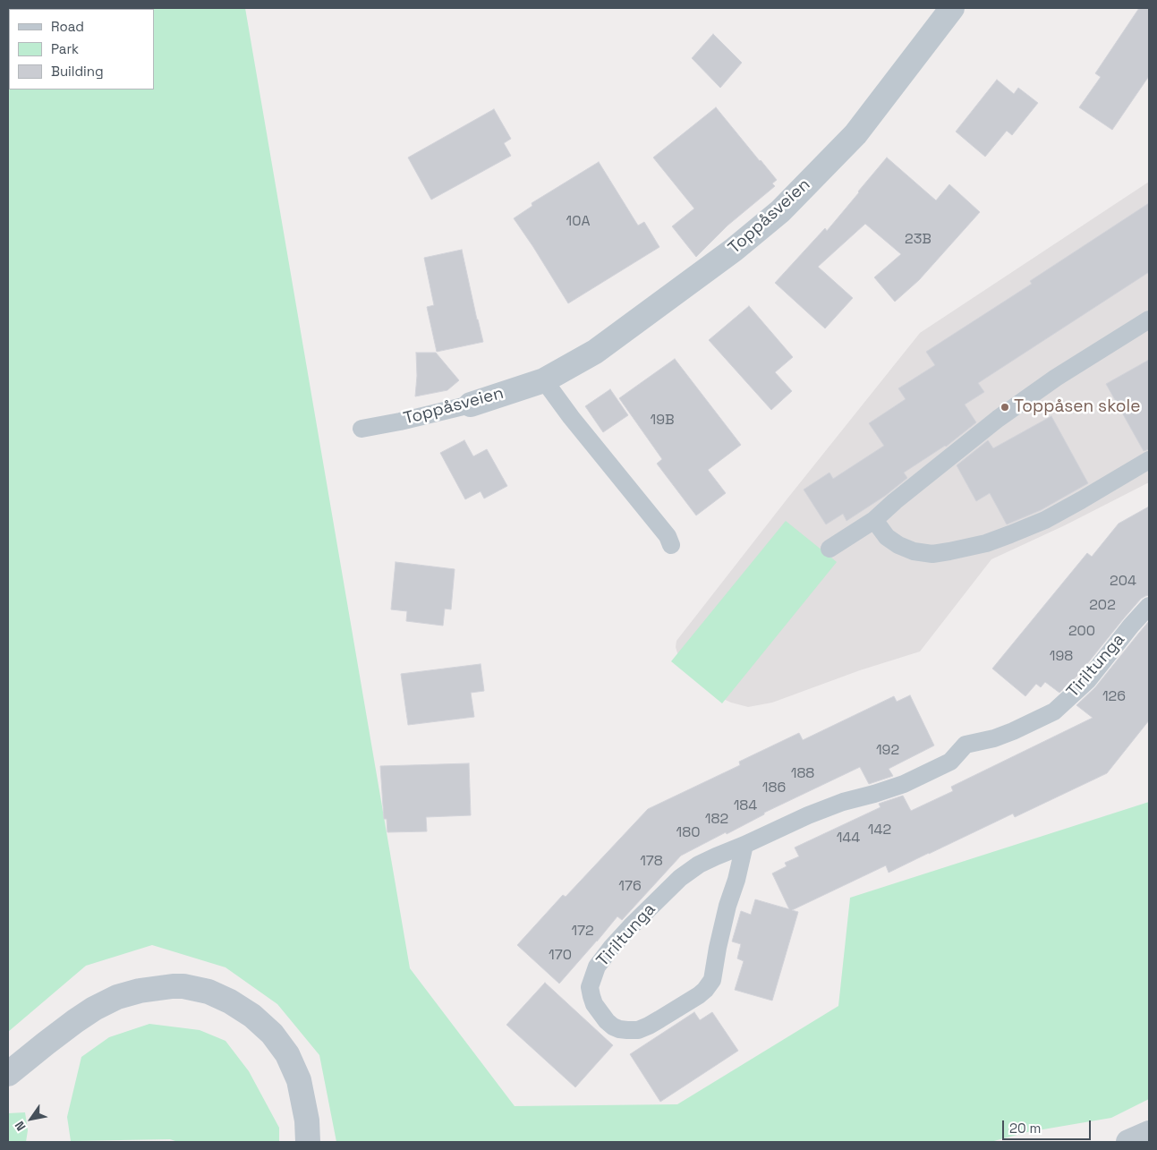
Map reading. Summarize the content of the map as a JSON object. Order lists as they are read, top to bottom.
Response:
{
  "streets": {
    "street": ["Toppåsveien"],
    "lane": ["Tiriltunga"]
  },
  "places": ["Toppåsen skole"],
  "house_numbers": [
    "10A",
    "23B",
    "19B",
    "204",
    "202",
    "200",
    "198",
    "126",
    "192",
    "188",
    "186",
    "184",
    "182",
    "142",
    "180",
    "144",
    "178",
    "176",
    "172",
    "170"
  ],
  "legend": ["Road", "Park", "Building"],
  "scale_bar": "20 m",
  "north": "bottom left"
}
